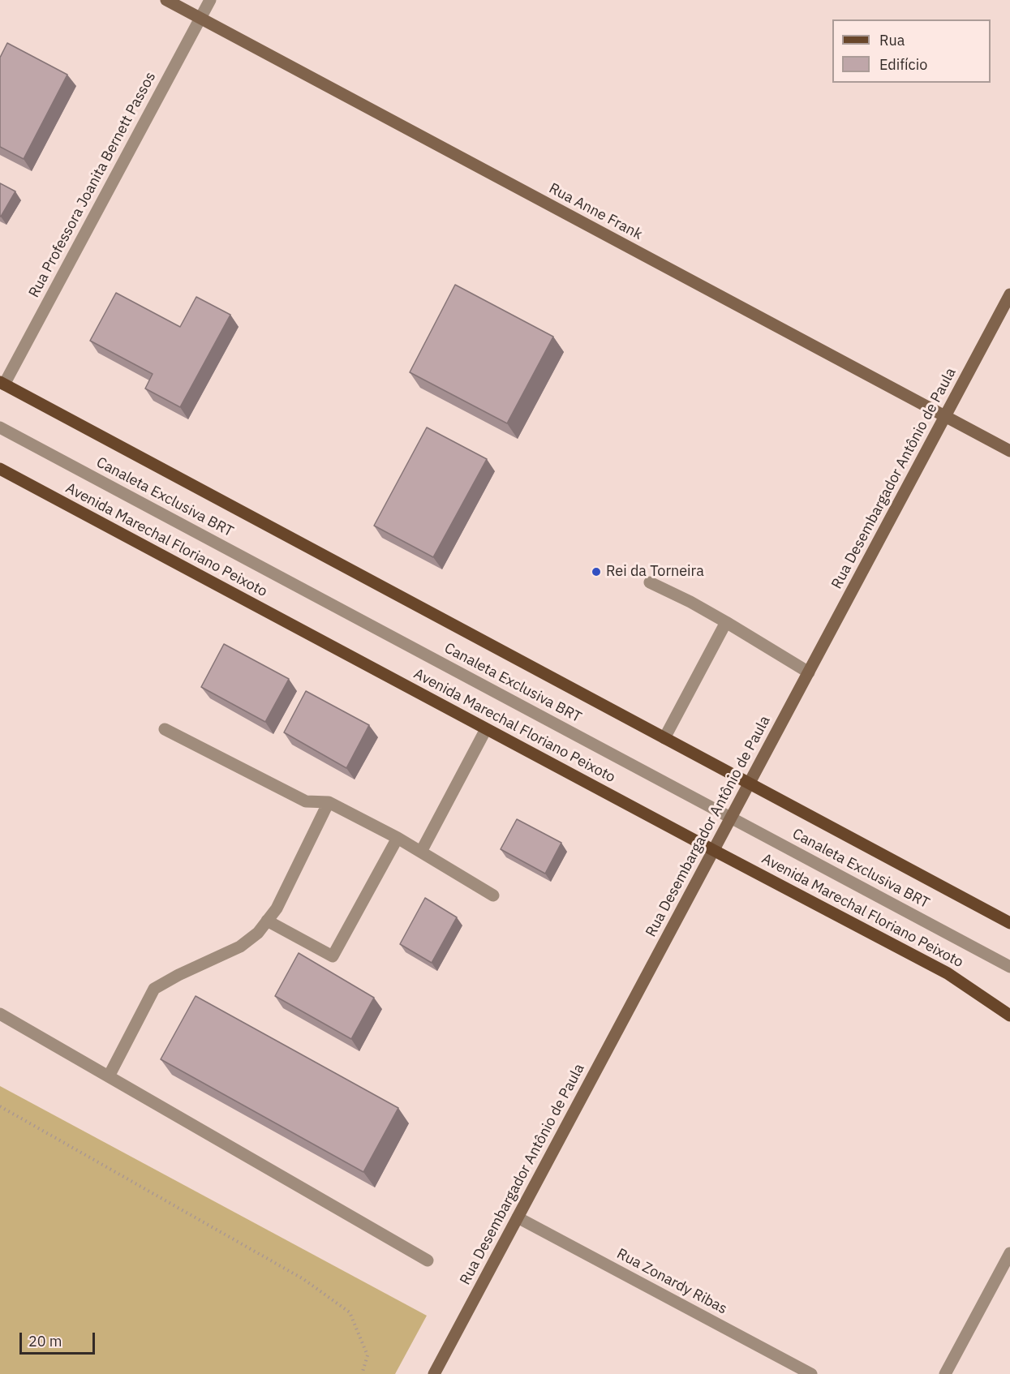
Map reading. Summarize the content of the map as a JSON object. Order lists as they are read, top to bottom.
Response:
{
  "streets": {
    "main road": ["Rua Anne Frank", "Rua Desembargador Antônio de Paula", "Avenida Marechal Floriano Peixoto"],
    "street": ["Rua Professora Joanita Bernett Passos", "Canaleta Exclusiva BRT", "Rua Zonardy Ribas"]
  },
  "crossings": [
    ["Rua Professora Joanita Bernett Passos", "Rua Anne Frank"],
    ["Rua Anne Frank", "Rua Desembargador Antônio de Paula"],
    ["Rua Desembargador Antônio de Paula", "Canaleta Exclusiva BRT"],
    ["Rua Desembargador Antônio de Paula", "Avenida Marechal Floriano Peixoto"],
    ["Rua Desembargador Antônio de Paula", "Rua Zonardy Ribas"]
  ],
  "places": ["Rei da Torneira"],
  "legend": ["Rua", "Edifício"],
  "scale_bar": "20 m"
}
